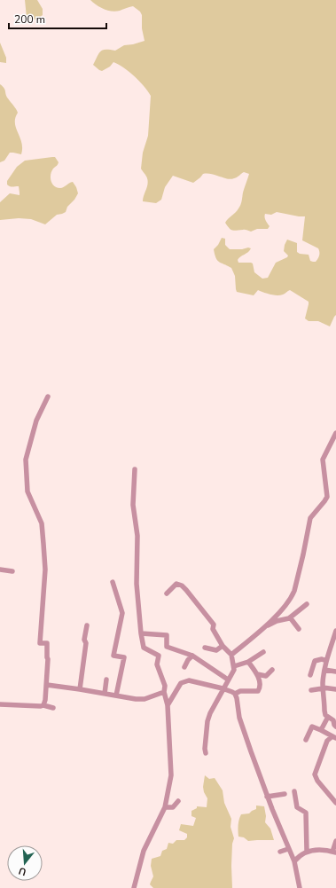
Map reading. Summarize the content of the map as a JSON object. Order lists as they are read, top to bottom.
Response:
{
  "scale_bar": "200 m",
  "north": "bottom"
}
